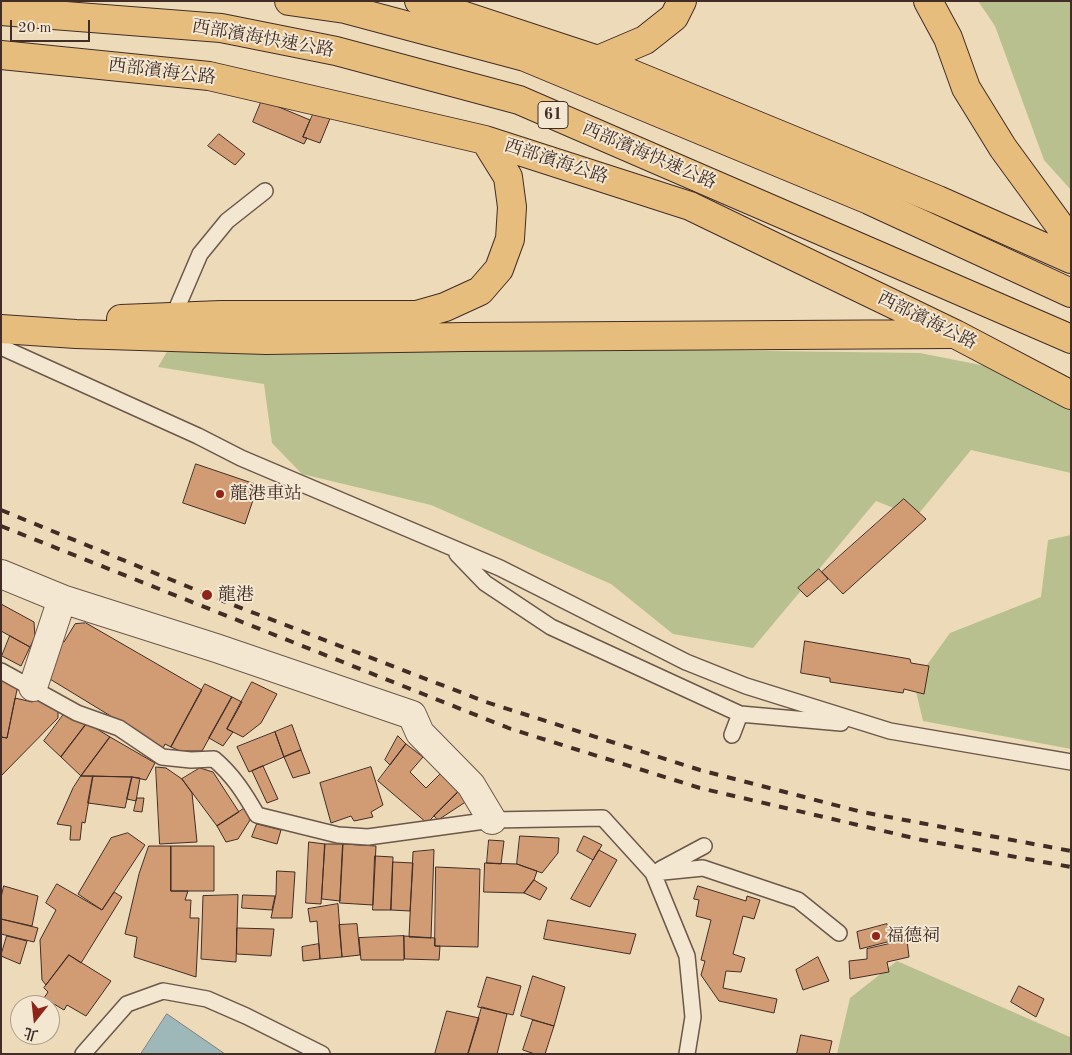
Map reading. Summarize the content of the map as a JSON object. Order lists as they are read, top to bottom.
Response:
{
  "streets": {
    "main road": ["西部濱海快速公路", "西部濱海公路", "61"]
  },
  "places": ["龍港車站", "龍港", "福德祠"],
  "scale_bar": "20 m",
  "north": "bottom"
}
